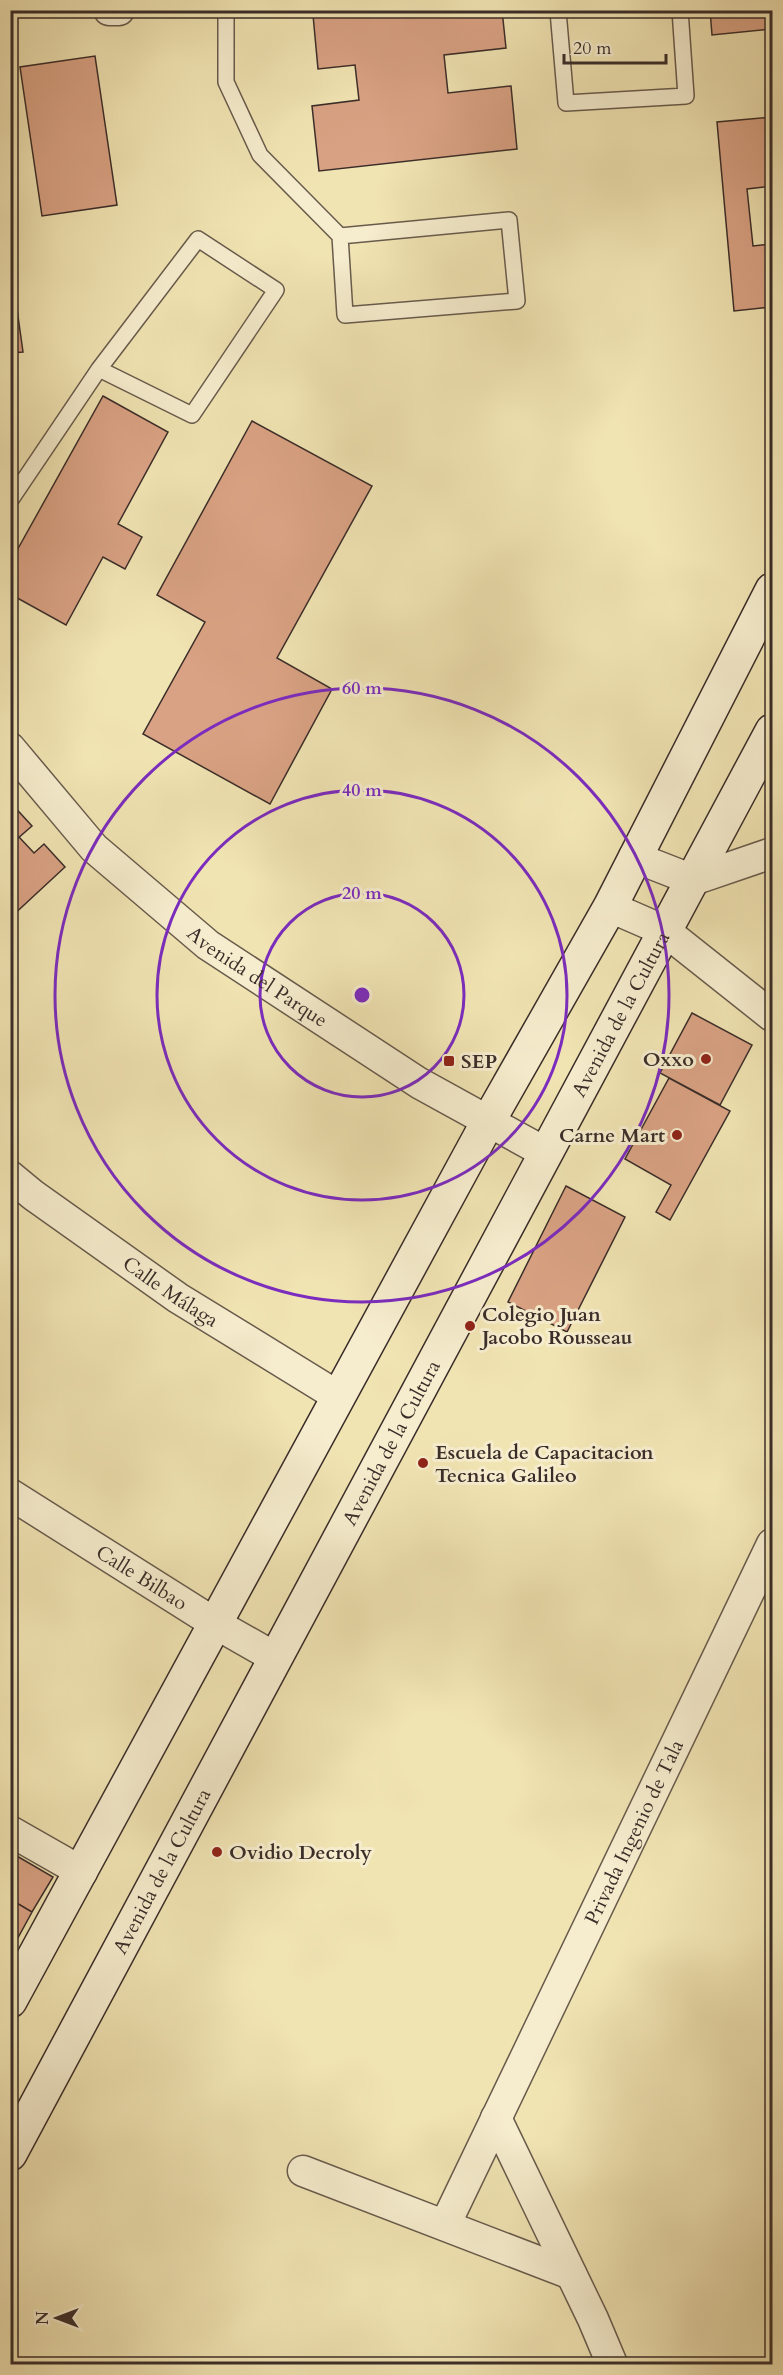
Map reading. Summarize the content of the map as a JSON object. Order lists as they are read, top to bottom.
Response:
{
  "streets": {
    "main road": ["Avenida de la Cultura"],
    "street": [
      "Avenida del Parque",
      "Calle Málaga",
      "Calle Bilbao",
      "Privada Ingenio de Tala"
    ]
  },
  "crossings": [
    ["Avenida del Parque", "Avenida de la Cultura"],
    ["Avenida de la Cultura", "Calle Bilbao"]
  ],
  "places": {
    "other": [
      "Oxxo",
      "Carne Mart",
      "Colegio Juan Jacobo Rousseau",
      "Escuela de Capacitacion Tecnica Galileo",
      "Ovidio Decroly"
    ],
    "transit": ["SEP"]
  },
  "scale_bar": "20 m",
  "north": "left",
  "rings": ["60 m", "40 m", "20 m"]
}
